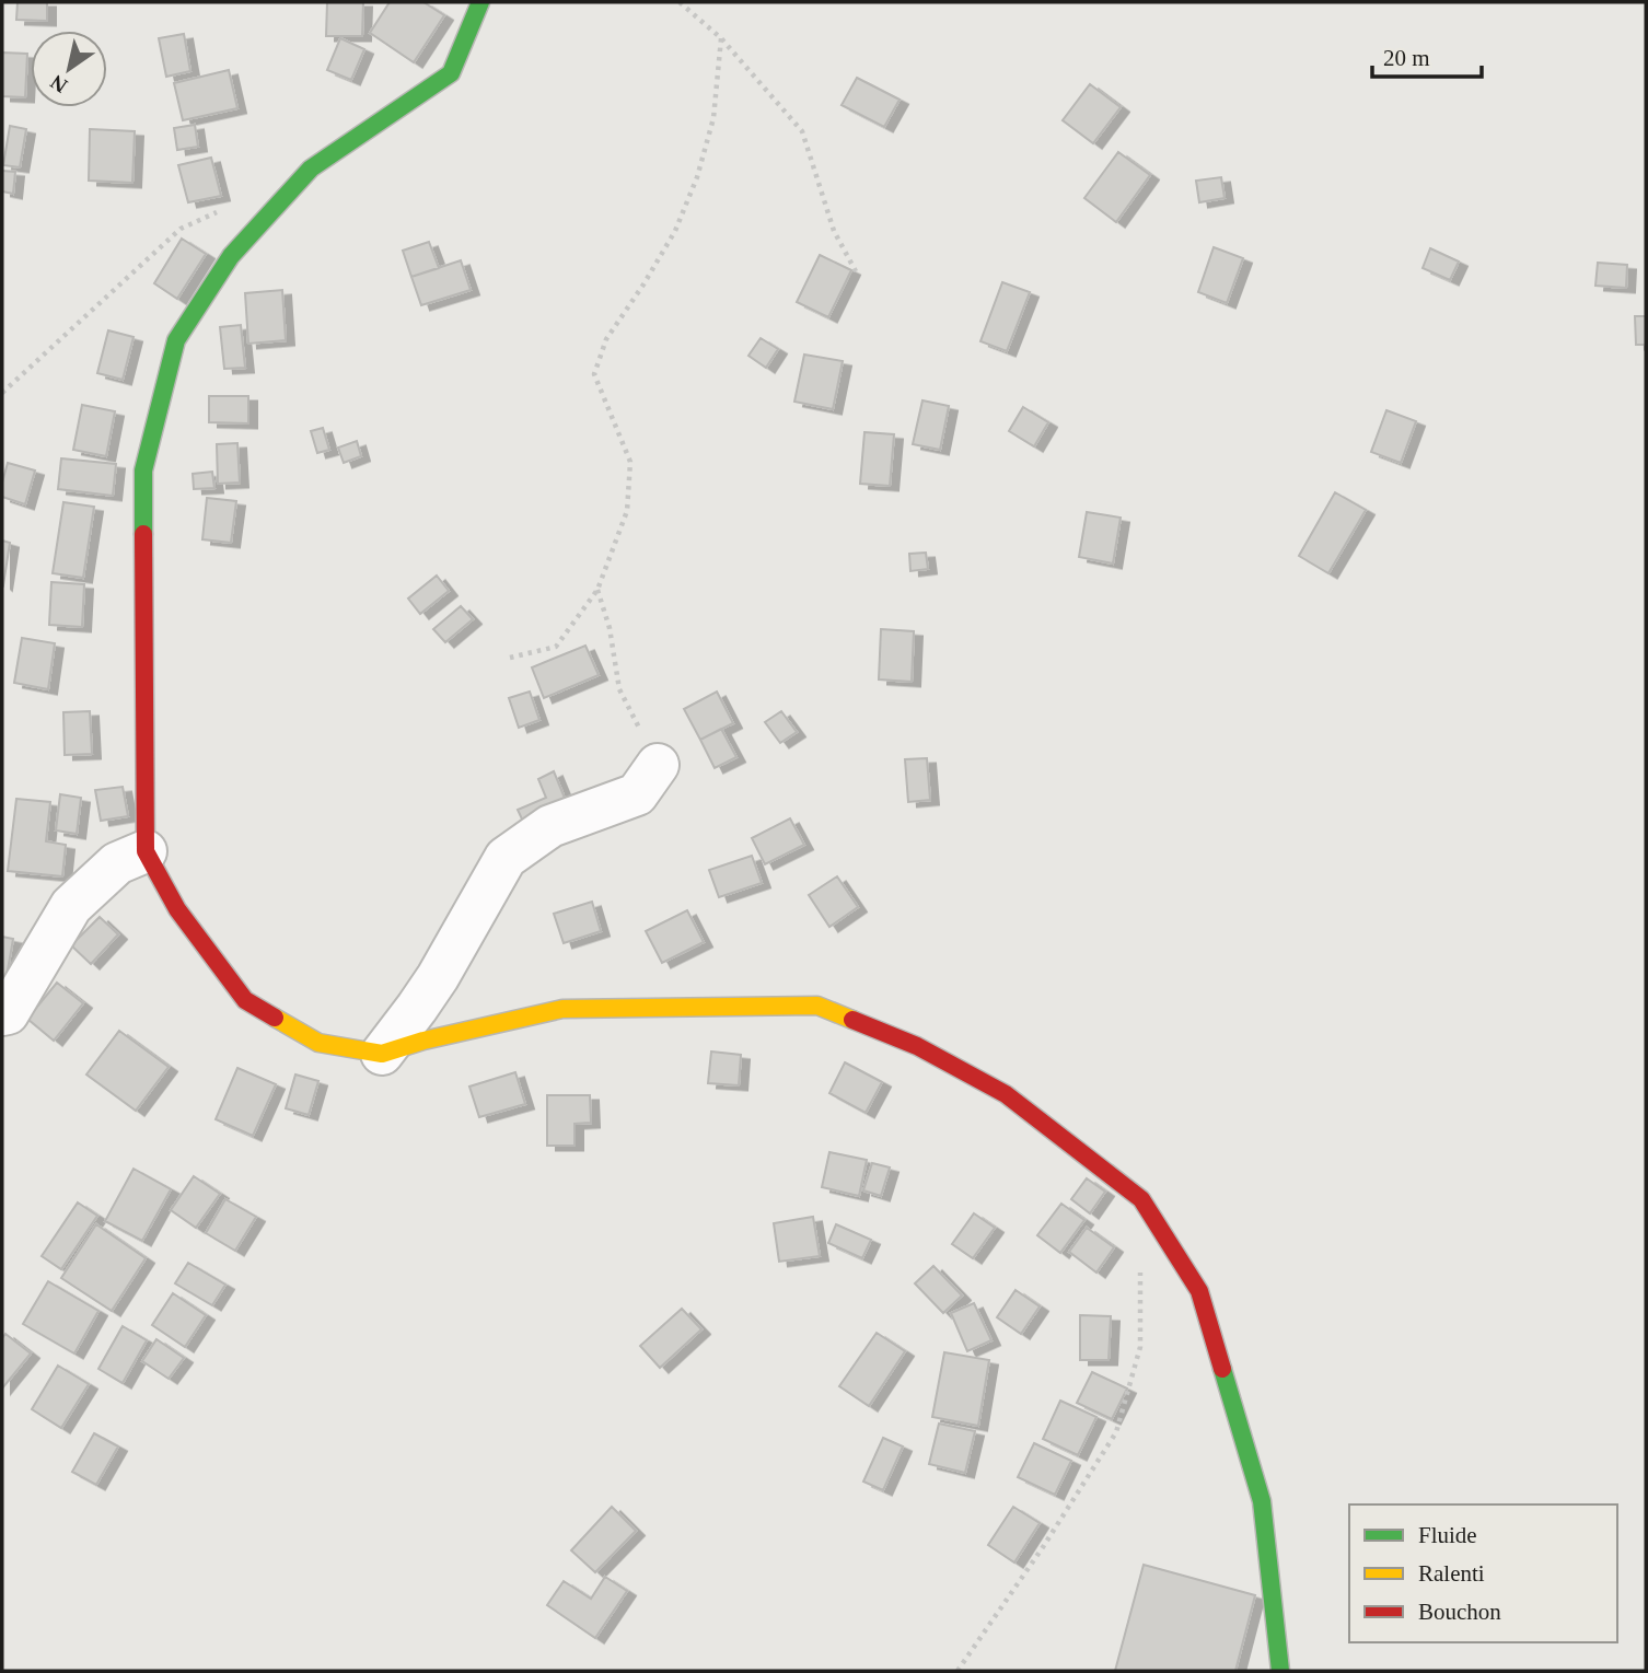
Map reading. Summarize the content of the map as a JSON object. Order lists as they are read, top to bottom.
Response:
{
  "legend": ["Fluide", "Ralenti", "Bouchon"],
  "scale_bar": "20 m",
  "north": "bottom left"
}
